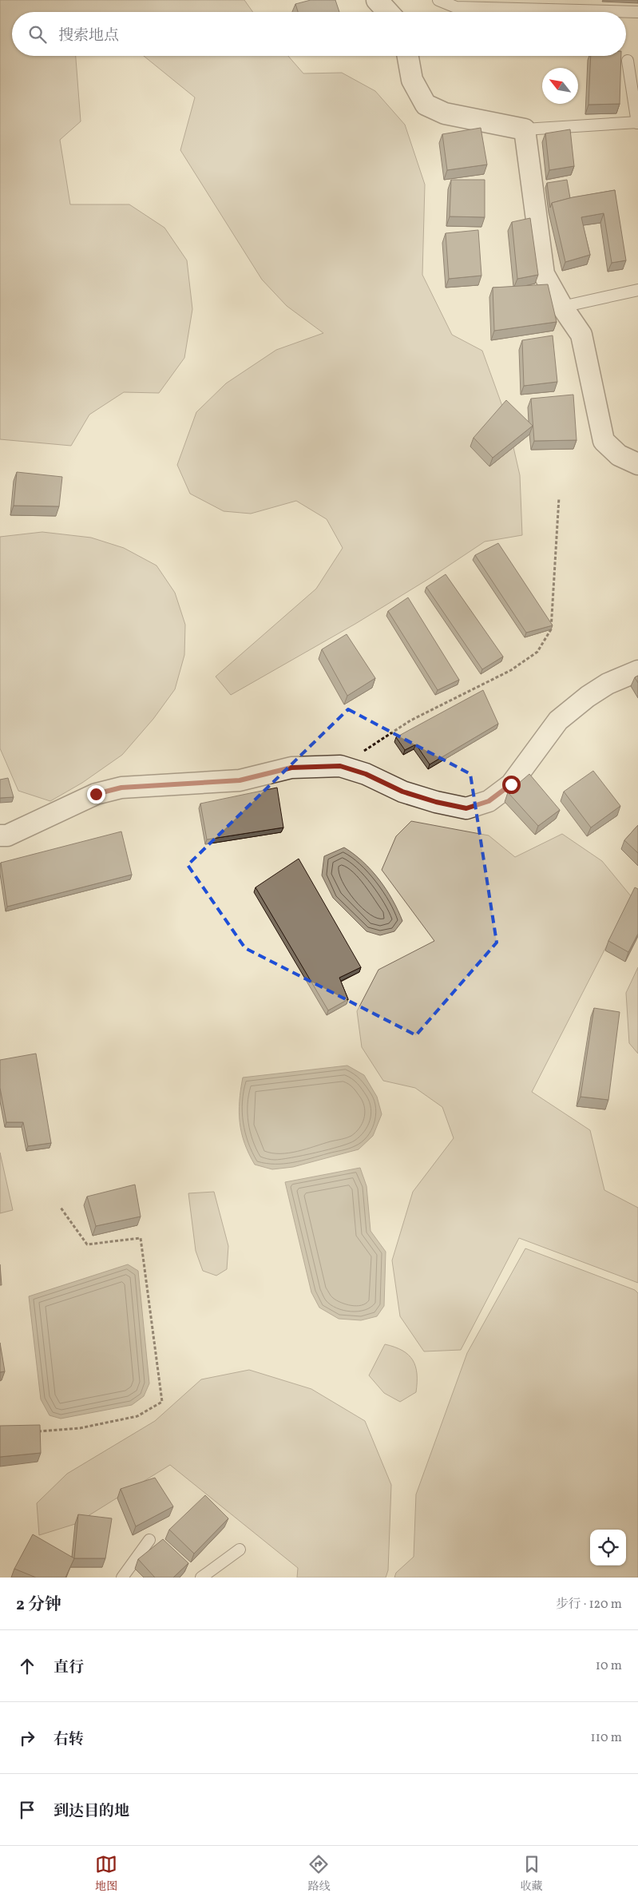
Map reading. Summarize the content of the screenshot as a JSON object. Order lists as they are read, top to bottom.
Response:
{
  "north": "top left",
  "page": {
    "search": "搜索地点",
    "heading": ["2 分钟", "步行 · 120 m"],
    "list": [
      ["直行", "10 m"],
      ["右转", "110 m"],
      "到达目的地"
    ],
    "nav": ["地图", "路线", "收藏"]
  }
}
